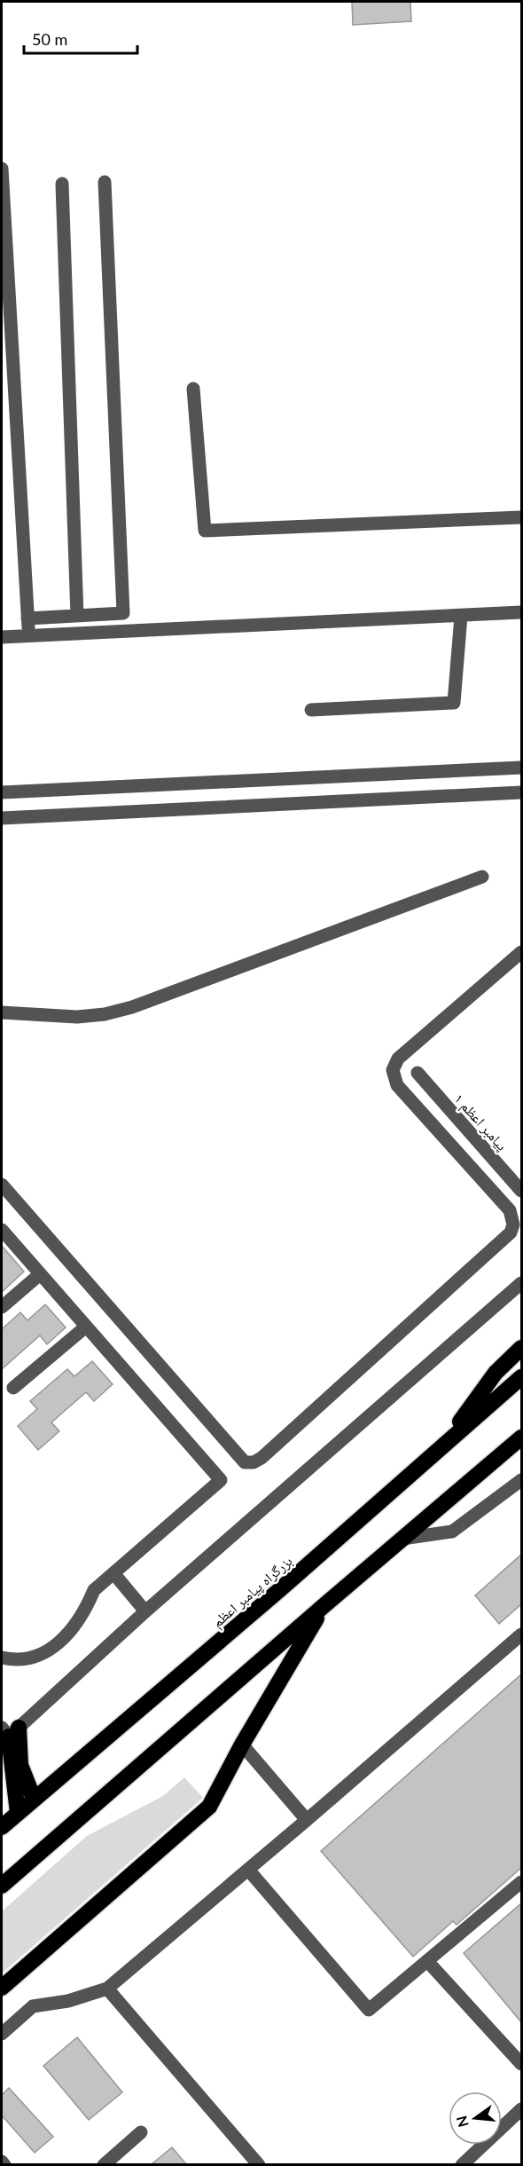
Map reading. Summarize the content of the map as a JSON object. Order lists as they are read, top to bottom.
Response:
{
  "streets": {
    "highway": ["بزرگراه پیامبر اعظم"],
    "street": ["پیامبر اعظم ۱"]
  },
  "scale_bar": "50 m",
  "north": "left"
}
